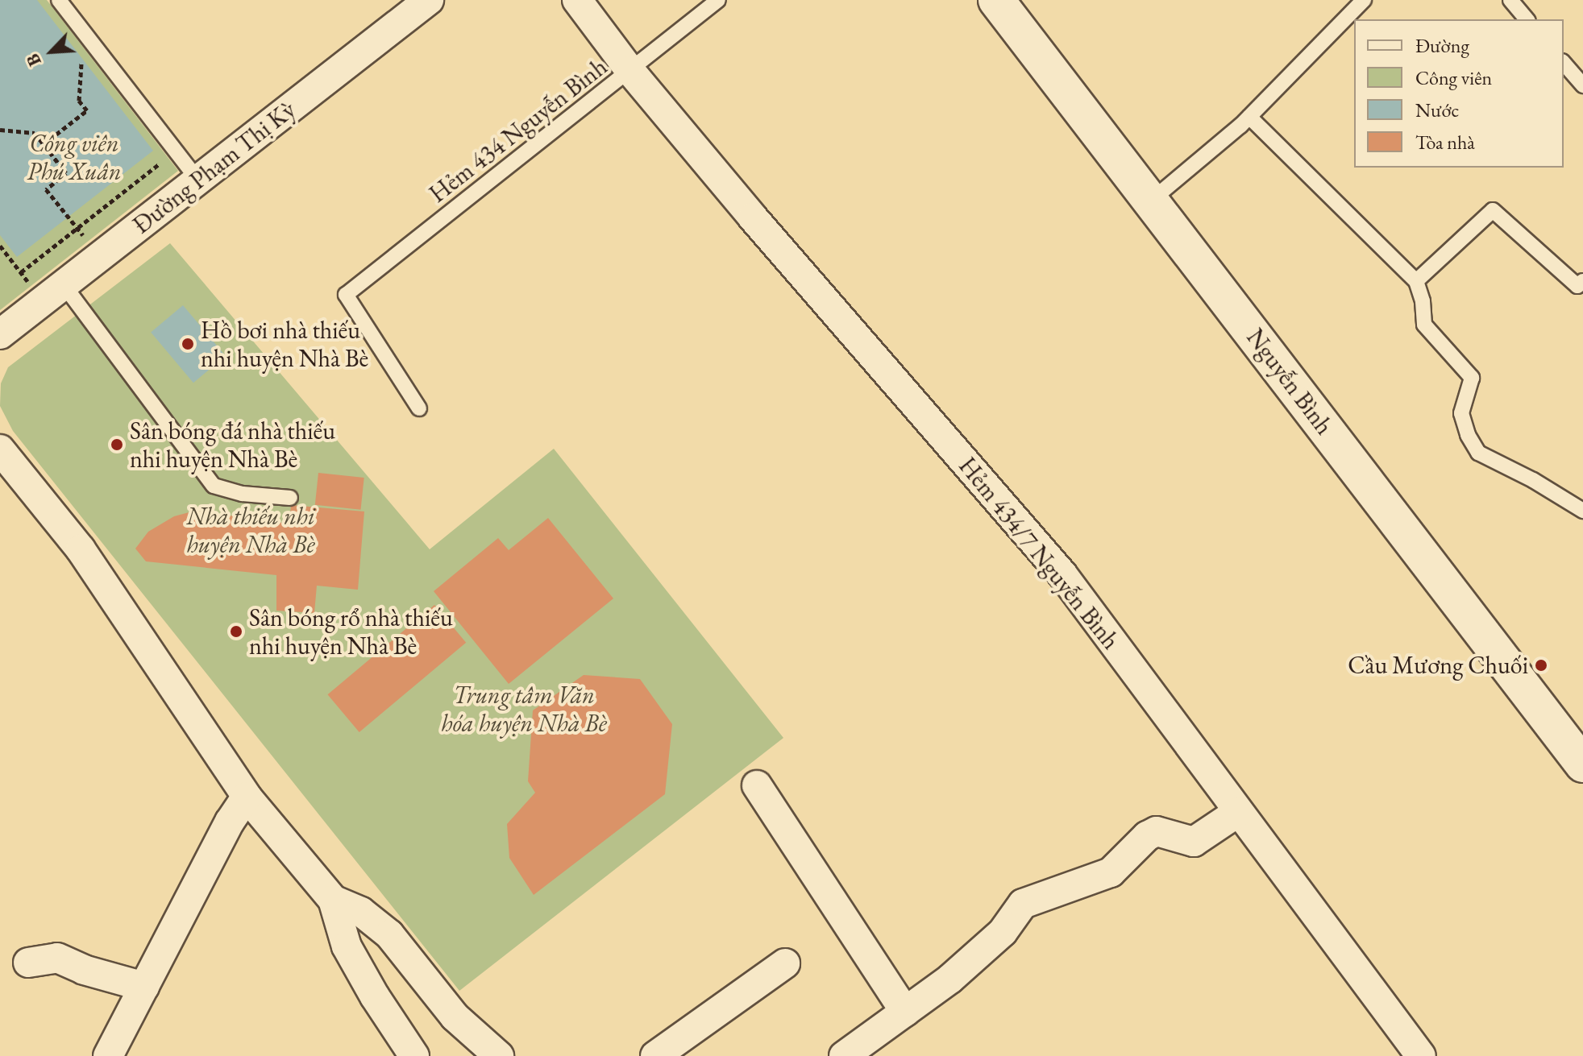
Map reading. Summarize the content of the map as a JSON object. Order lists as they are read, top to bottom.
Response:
{
  "streets": {
    "main road": ["Nguyễn Bình"],
    "street": ["Đường Phạm Thị Kỳ", "Hẻm 434/7 Nguyễn Bình"],
    "lane": ["Hẻm 434 Nguyễn Bình"]
  },
  "crossings": [
    ["Hẻm 434 Nguyễn Bình", "Hẻm 434/7 Nguyễn Bình"]
  ],
  "parks": ["Công viên Phú Xuân", "Nhà thiếu nhi huyện Nhà Bè", "Trung tâm Văn hóa huyện Nhà Bè"],
  "places": [
    "Hồ bơi nhà thiếu nhi huyện Nhà Bè",
    "Sân bóng đá nhà thiếu nhi huyện Nhà Bè",
    "Sân bóng rổ nhà thiếu nhi huyện Nhà Bè",
    "Cầu Mương Chuối"
  ],
  "legend": [
    "Đường",
    "Công viên",
    "Nước",
    "Tòa nhà"
  ],
  "north": "bottom left"
}
